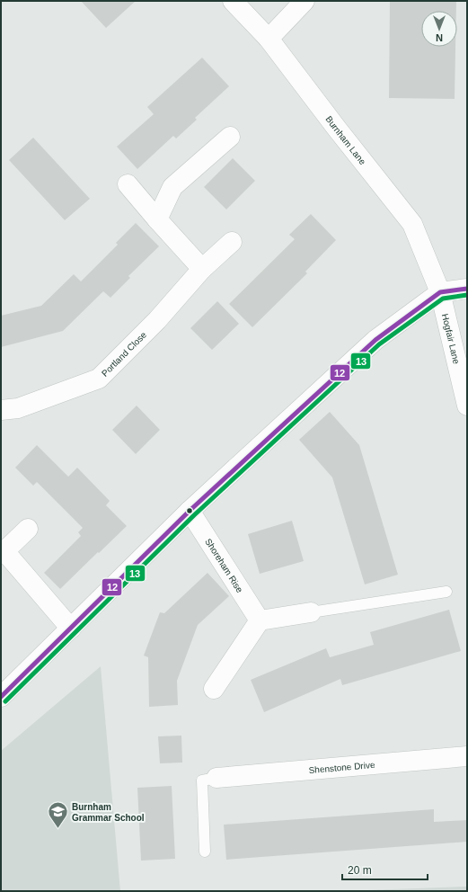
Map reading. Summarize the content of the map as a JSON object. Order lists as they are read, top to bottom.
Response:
{
  "streets": {
    "street": [
      "Burnham Lane",
      "Hogfair Lane",
      "Portland Close",
      "Shoreham Rise",
      "Shenstone Drive"
    ]
  },
  "crossings": [
    ["Burnham Lane", "Hogfair Lane"]
  ],
  "places": {
    "school or university": ["Burnham Grammar School"]
  },
  "lines": ["transit line 12", "transit line 13"],
  "scale_bar": "20 m",
  "north": "bottom"
}
